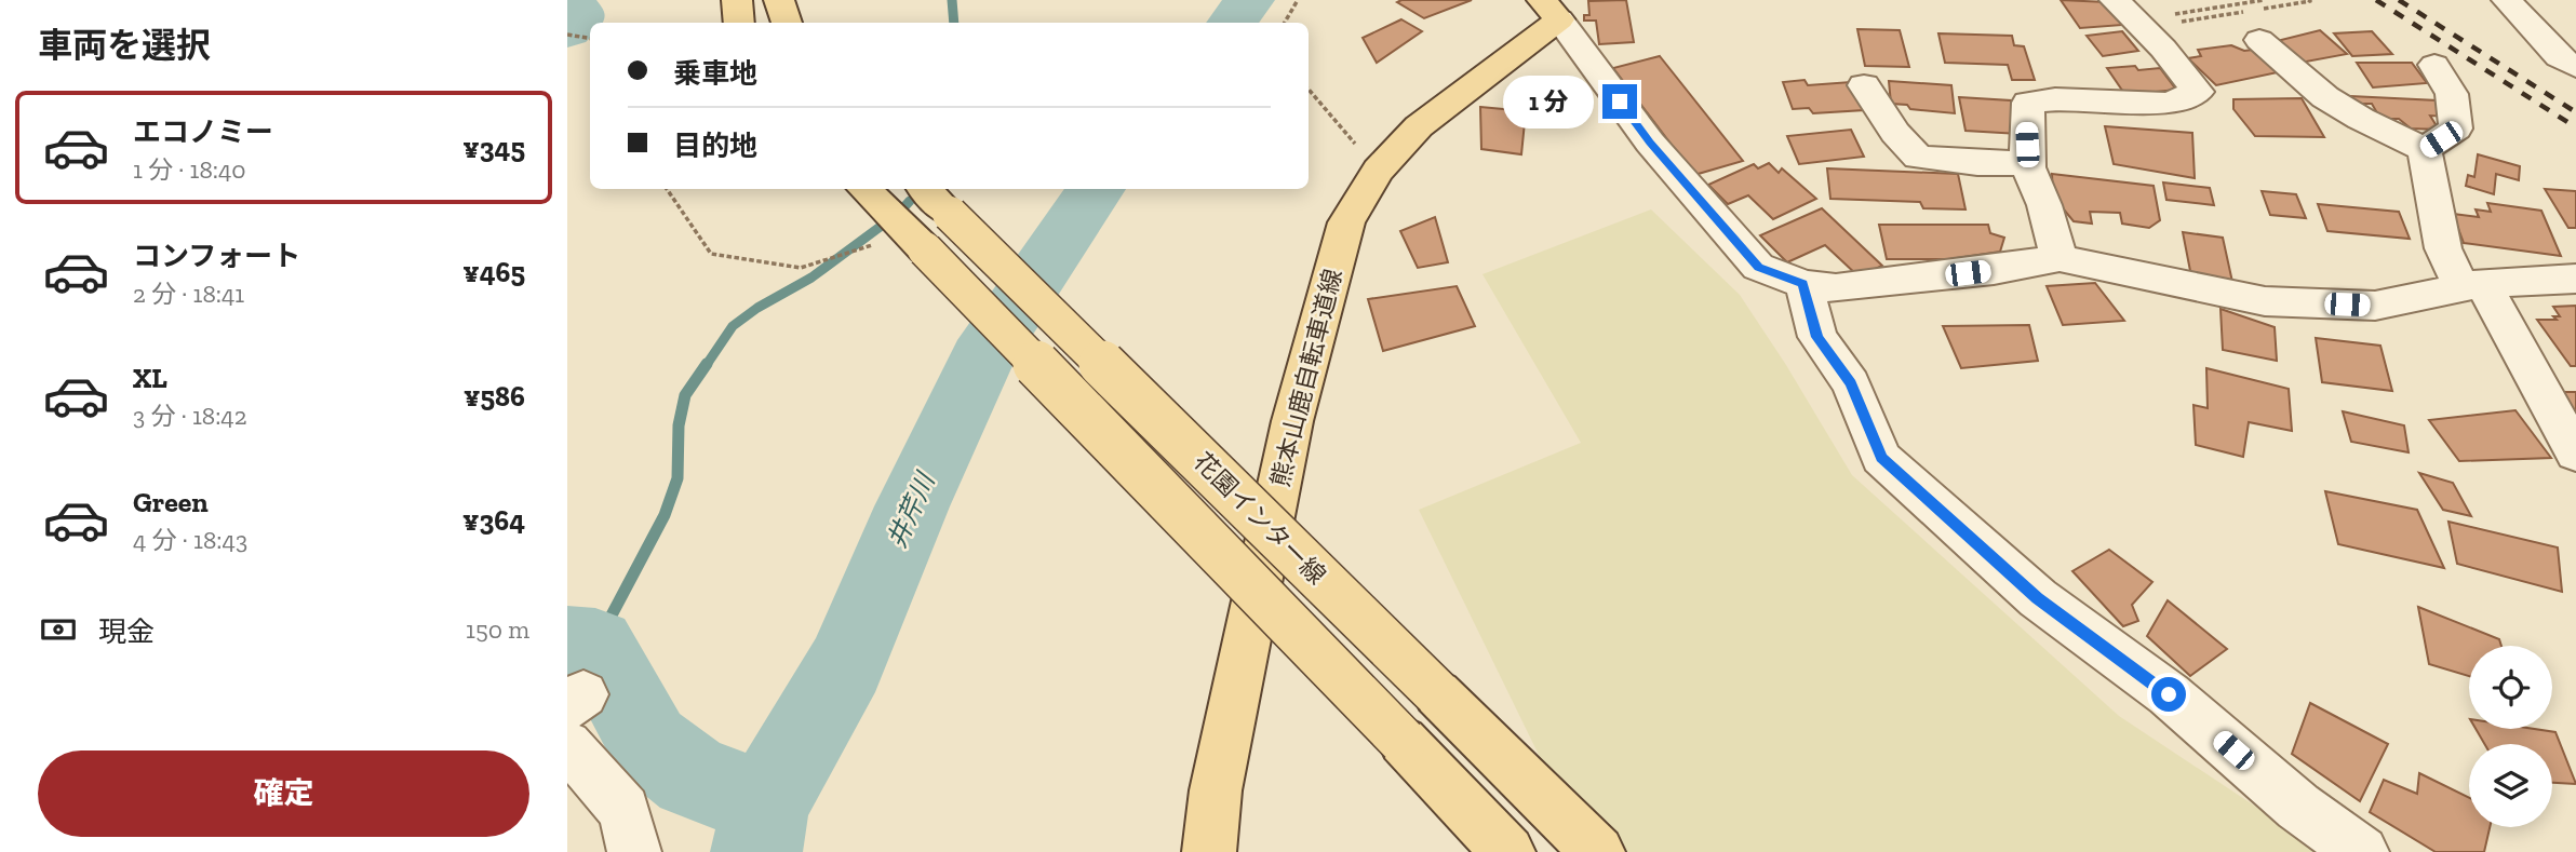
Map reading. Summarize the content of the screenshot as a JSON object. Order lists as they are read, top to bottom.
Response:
{
  "streets": {
    "main road": ["熊本山鹿自転車道線", "花園インター線"]
  },
  "water": ["井芹川"],
  "page": {
    "heading": "車両を選択",
    "banner": ["乗車地", "目的地"],
    "bubble": "1 分",
    "list": [
      {
        "name": "エコノミー",
        "note": "1 分 · 18:40",
        "value": "¥345"
      },
      {
        "name": "コンフォート",
        "note": "2 分 · 18:41",
        "value": "¥465"
      },
      {
        "name": "XL",
        "note": "3 分 · 18:42",
        "value": "¥586"
      },
      {
        "name": "Green",
        "note": "4 分 · 18:43",
        "value": "¥364"
      }
    ],
    "pay": ["現金", "150 m"],
    "buttons": "確定"
  }
}
